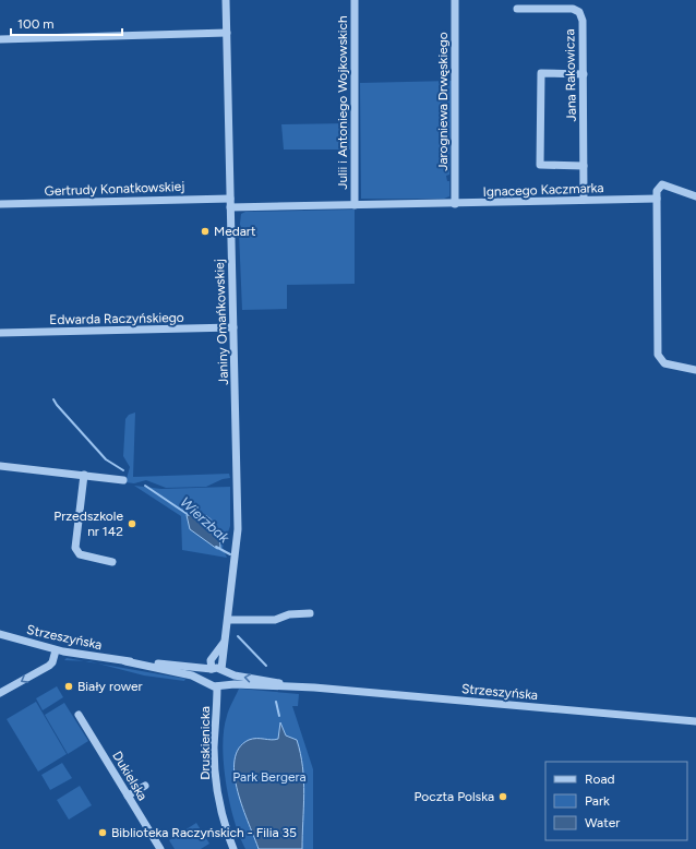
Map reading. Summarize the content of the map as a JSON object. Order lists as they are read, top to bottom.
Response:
{
  "streets": {
    "street": [
      "Jana Rakowicza",
      "Jarogniewa Drwęskiego",
      "Julii i Antoniego Wojkowskich",
      "Gertrudy Konatkowskiej",
      "Ignacego Kaczmarka",
      "Edwarda Raczyńskiego",
      "Janiny Omańkowskiej",
      "Strzeszyńska",
      "Druskienicka",
      "Dukielska"
    ]
  },
  "crossings": [
    ["Jana Rakowicza", "Ignacego Kaczmarka"],
    ["Jarogniewa Drwęskiego", "Ignacego Kaczmarka"],
    ["Julii i Antoniego Wojkowskich", "Ignacego Kaczmarka"],
    ["Gertrudy Konatkowskiej", "Janiny Omańkowskiej"],
    ["Ignacego Kaczmarka", "Janiny Omańkowskiej"],
    ["Edwarda Raczyńskiego", "Janiny Omańkowskiej"],
    ["Janiny Omańkowskiej", "Strzeszyńska"],
    ["Janiny Omańkowskiej", "Druskienicka"],
    ["Strzeszyńska", "Druskienicka"]
  ],
  "water": ["Wierzbak"],
  "parks": ["Park Bergera"],
  "places": [
    "Medart",
    "Przedszkole nr 142",
    "Biały rower",
    "Poczta Polska",
    "Biblioteka Raczyńskich - Filia 35"
  ],
  "legend": ["Road", "Park", "Water"],
  "scale_bar": "100 m"
}
